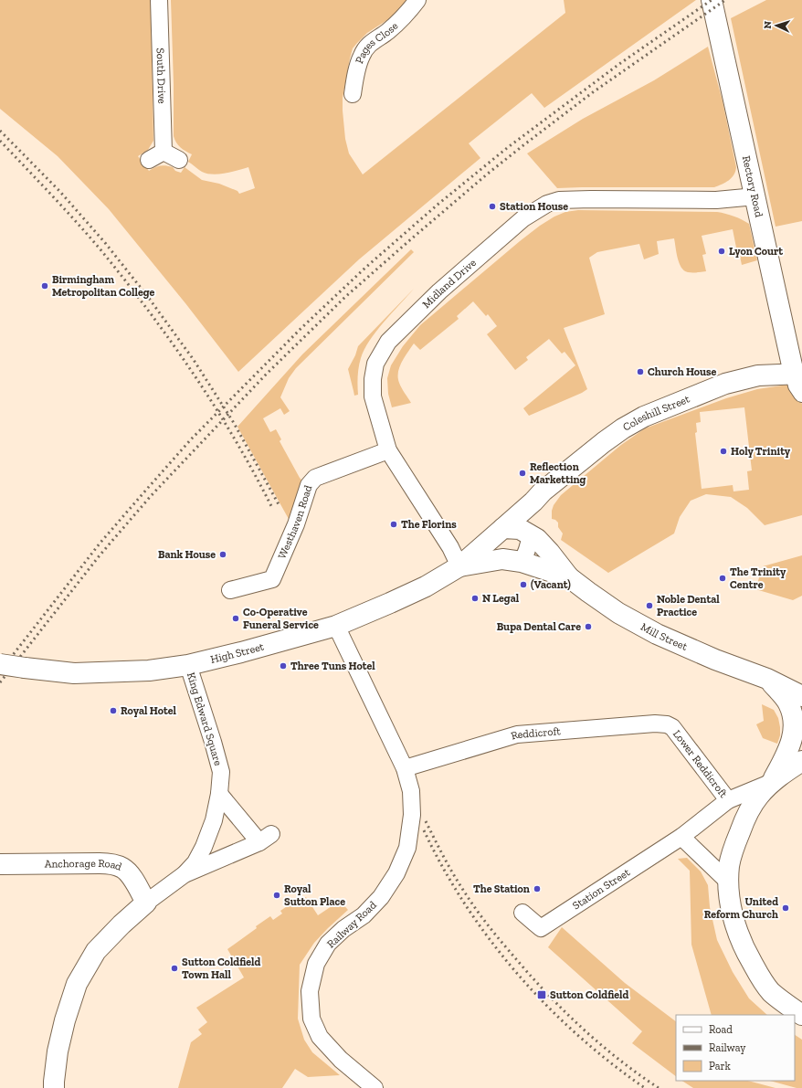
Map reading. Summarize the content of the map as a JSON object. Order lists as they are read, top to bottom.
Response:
{
  "streets": {
    "main road": [
      "Rectory Road",
      "Coleshill Street",
      "Mill Street",
      "High Street",
      "Anchorage Road"
    ],
    "street": [
      "Pages Close",
      "South Drive",
      "Midland Drive",
      "Westhaven Road",
      "King Edward Square",
      "Reddicroft",
      "Lower Reddicroft",
      "Station Street",
      "Railway Road"
    ]
  },
  "crossings": [
    ["Rectory Road", "Midland Drive"],
    ["Rectory Road", "Coleshill Street"],
    ["Midland Drive", "Westhaven Road"],
    ["Midland Drive", "High Street"],
    ["Coleshill Street", "High Street"],
    ["Mill Street", "High Street"],
    ["Mill Street", "Station Street"],
    ["High Street", "King Edward Square"],
    ["High Street", "Railway Road"],
    ["King Edward Square", "Anchorage Road"],
    ["Reddicroft", "Lower Reddicroft"],
    ["Reddicroft", "Railway Road"],
    ["Lower Reddicroft", "Station Street"]
  ],
  "places": {
    "other": [
      "Station House",
      "Lyon Court",
      "Birmingham Metropolitan College",
      "Church House",
      "Holy Trinity",
      "Reflection Marketting",
      "The Florins",
      "Bank House",
      "The Trinity Centre",
      "(Vacant)",
      "N Legal",
      "Noble Dental Practice",
      "Co-Operative Funeral Service",
      "Bupa Dental Care",
      "Three Tuns Hotel",
      "Royal Hotel",
      "The Station",
      "Royal Sutton Place",
      "United Reform Church",
      "Sutton Coldfield Town Hall"
    ],
    "transit": ["Sutton Coldfield"]
  },
  "legend": ["Road", "Railway", "Park"],
  "north": "left"
}
